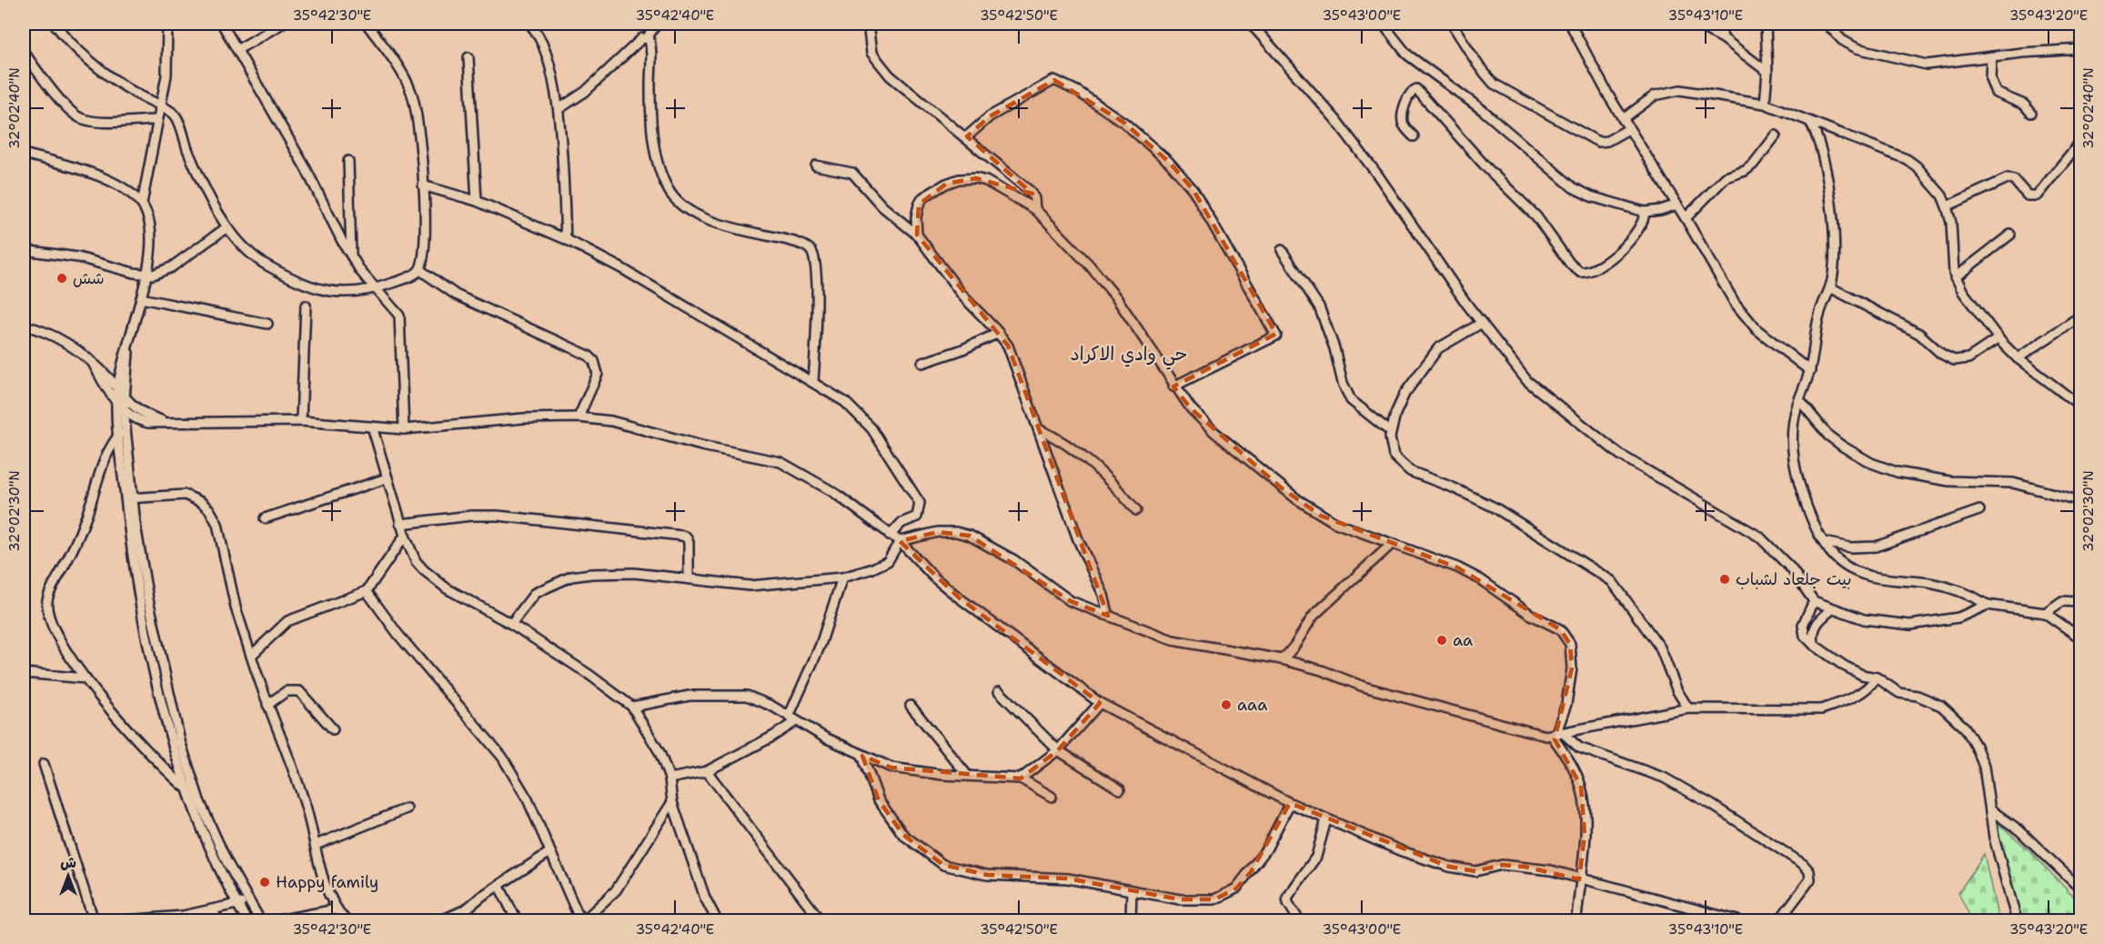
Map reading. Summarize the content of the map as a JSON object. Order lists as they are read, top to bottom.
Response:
{
  "districts": ["حي وادي الاكراد"],
  "places": [
    "شش",
    "بيت جلعاد لشباب",
    "aa",
    "aaa",
    "Happy family"
  ],
  "north": "top",
  "coordinates": [
    "35°42'30\"E",
    "35°42'40\"E",
    "35°42'50\"E",
    "35°43'00\"E",
    "35°43'10\"E",
    "35°43'20\"E",
    "32°02'40\"N",
    "32°02'30\"N"
  ]
}
